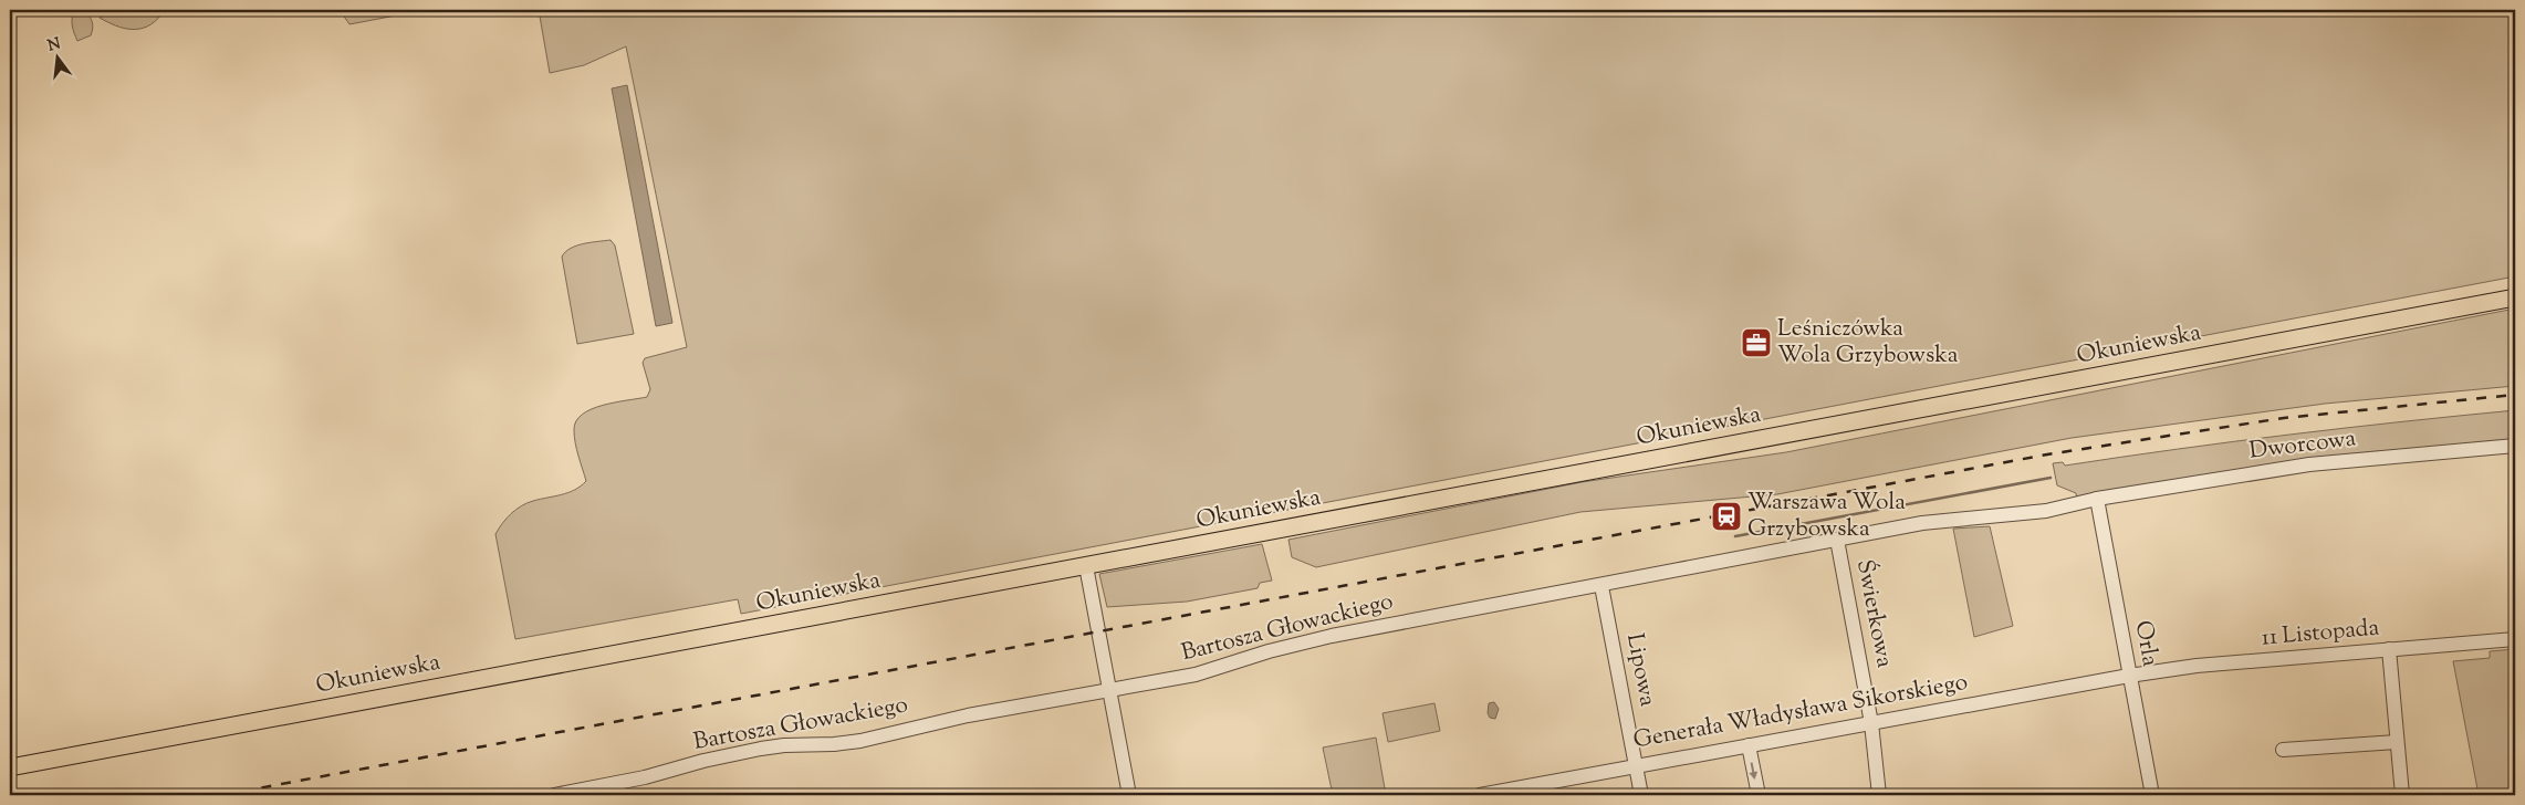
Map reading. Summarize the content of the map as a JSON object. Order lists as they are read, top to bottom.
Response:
{
  "streets": {
    "main road": ["Okuniewska"],
    "street": [
      "Dworcowa",
      "Świerkowa",
      "Bartosza Głowackiego",
      "11 Listopada",
      "Orla",
      "Lipowa",
      "Generała Władysława Sikorskiego"
    ]
  },
  "crossings": [
    ["Dworcowa", "Bartosza Głowackiego"],
    ["Dworcowa", "Orla"],
    ["Świerkowa", "Bartosza Głowackiego"],
    ["Świerkowa", "Generała Władysława Sikorskiego"],
    ["Bartosza Głowackiego", "Orla"],
    ["Bartosza Głowackiego", "Lipowa"],
    ["11 Listopada", "Orla"],
    ["11 Listopada", "Generała Władysława Sikorskiego"],
    ["Orla", "Generała Władysława Sikorskiego"],
    ["Lipowa", "Generała Władysława Sikorskiego"]
  ],
  "places": {
    "office": ["Leśniczówka Wola Grzybowska"],
    "station": ["Warszawa Wola Grzybowska"]
  },
  "north": "top"
}
